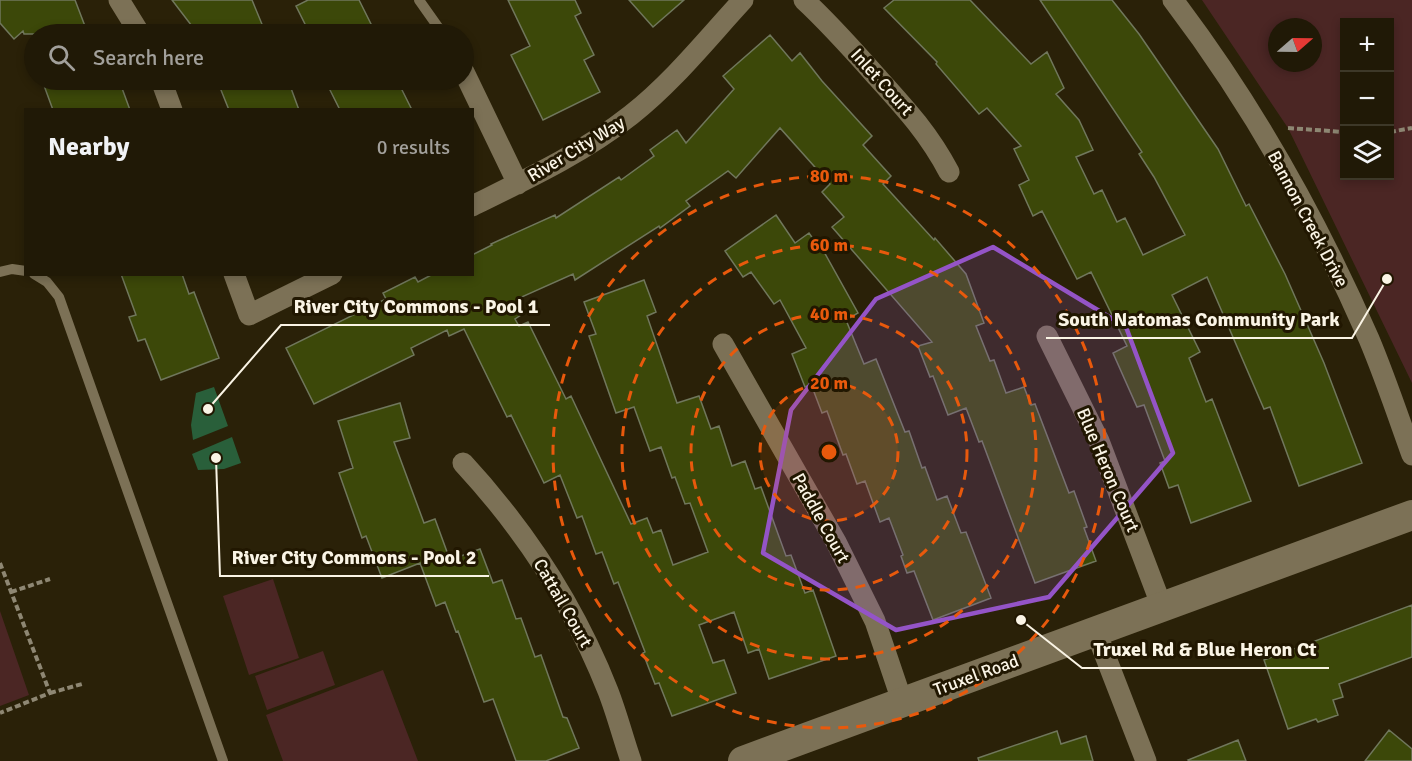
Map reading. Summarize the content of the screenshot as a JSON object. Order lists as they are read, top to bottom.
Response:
{
  "streets": {
    "main road": ["Truxel Road"],
    "street": [
      "Inlet Court",
      "River City Way",
      "Bannon Creek Drive",
      "Blue Heron Court",
      "Paddle Court",
      "Cattail Court"
    ]
  },
  "crossings": [
    ["Blue Heron Court", "Truxel Road"],
    ["Paddle Court", "Truxel Road"]
  ],
  "places": [
    "South Natomas Community Park",
    "River City Commons - Pool 1",
    "River City Commons - Pool 2",
    "Truxel Rd & Blue Heron Ct"
  ],
  "north": "right",
  "page": {
    "map_buttons": ["+", "−"],
    "search": "Search here",
    "heading": ["Nearby", "0 results"]
  },
  "rings": [
    "80 m",
    "60 m",
    "40 m",
    "20 m"
  ]
}
